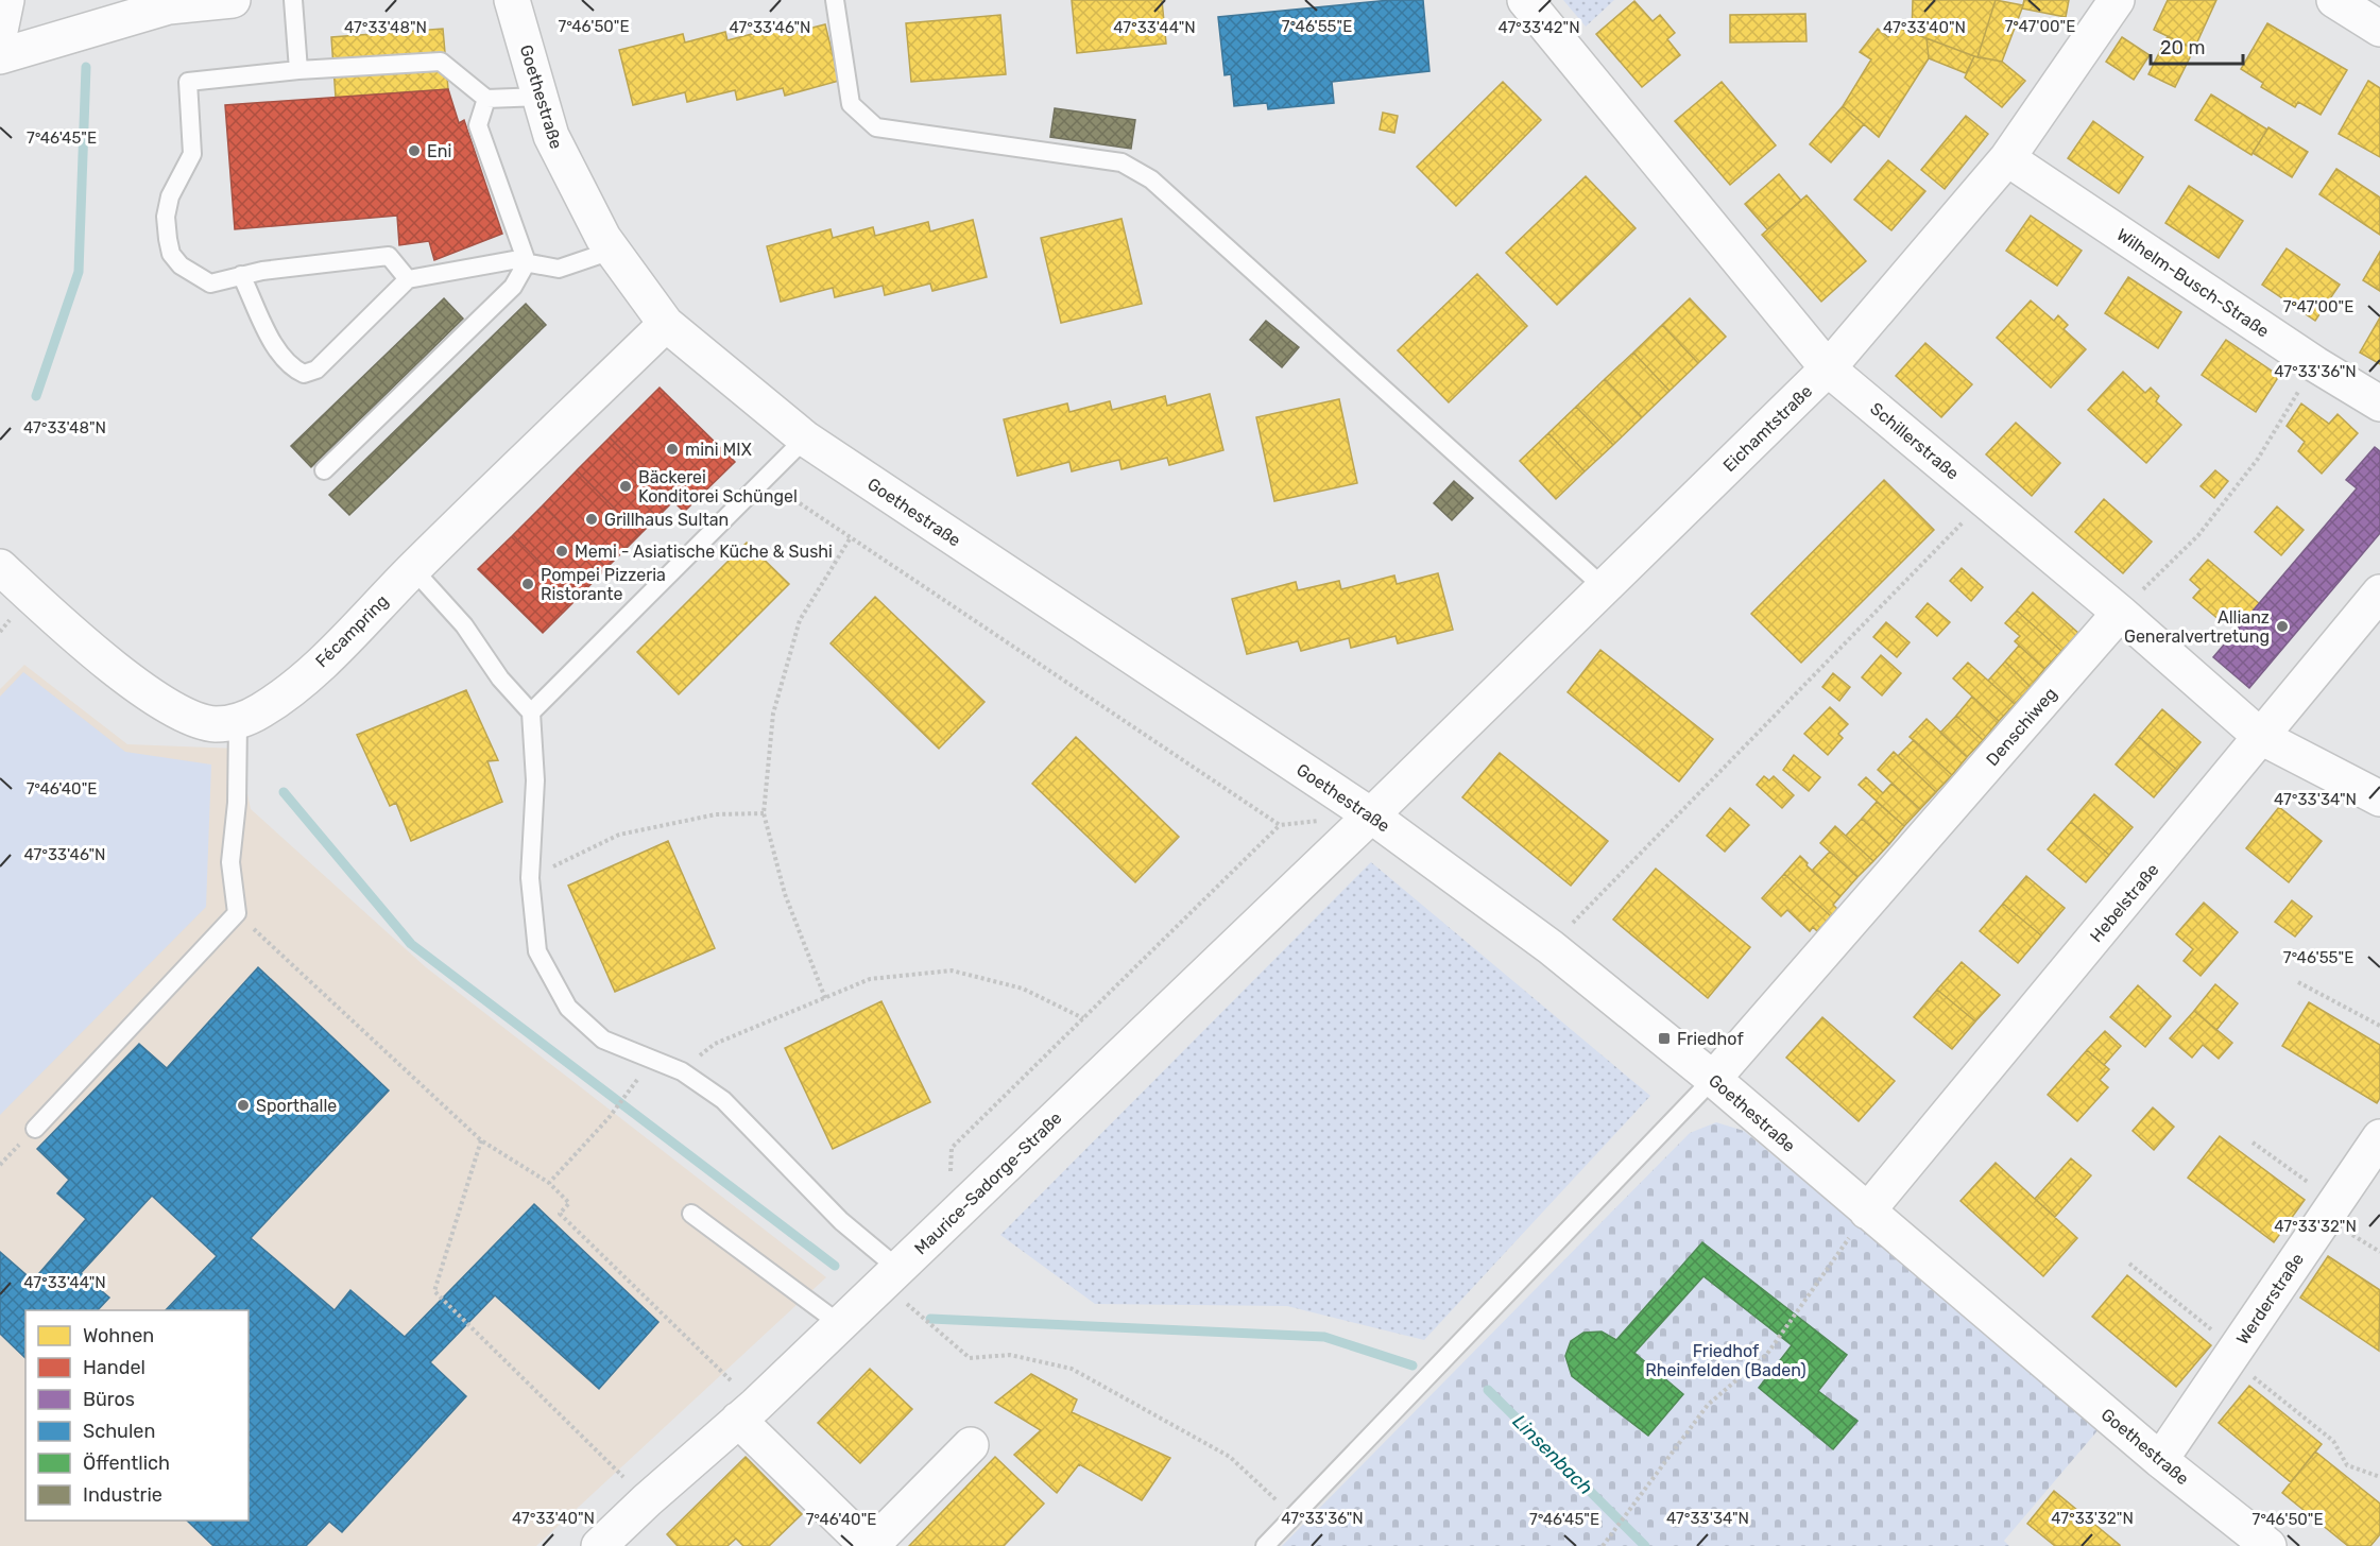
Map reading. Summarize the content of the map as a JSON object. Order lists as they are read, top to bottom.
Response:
{
  "streets": {
    "street": [
      "Goethestraße",
      "Wilhelm-Busch-Straße",
      "Eichamtstraße",
      "Schillerstraße",
      "Fécampring",
      "Denschiweg",
      "Hebelstraße",
      "Maurice-Sadorge-Straße",
      "Werderstraße"
    ]
  },
  "crossings": [
    ["Goethestraße", "Eichamtstraße"],
    ["Goethestraße", "Fécampring"],
    ["Goethestraße", "Denschiweg"],
    ["Goethestraße", "Hebelstraße"],
    ["Goethestraße", "Maurice-Sadorge-Straße"],
    ["Goethestraße", "Werderstraße"],
    ["Wilhelm-Busch-Straße", "Eichamtstraße"],
    ["Eichamtstraße", "Schillerstraße"],
    ["Eichamtstraße", "Maurice-Sadorge-Straße"],
    ["Schillerstraße", "Denschiweg"],
    ["Schillerstraße", "Hebelstraße"]
  ],
  "water": ["Linsenbach"],
  "parks": ["Friedhof Rheinfelden (Baden)"],
  "places": {
    "other": [
      "Eni",
      "mini MIX",
      "Bäckerei Konditorei Schüngel",
      "Grillhaus Sultan",
      "Memi - Asiatische Küche & Sushi",
      "Pompei Pizzeria Ristorante",
      "Allianz Generalvertretung",
      "Sporthalle"
    ],
    "transit": ["Friedhof"]
  },
  "legend": [
    "Wohnen",
    "Handel",
    "Büros",
    "Schulen",
    "Öffentlich",
    "Industrie"
  ],
  "scale_bar": "20 m",
  "coordinates": [
    "7°46'50\"E",
    "7°46'55\"E",
    "7°47'00\"E",
    "47°33'48\"N",
    "47°33'46\"N",
    "47°33'44\"N",
    "47°33'42\"N",
    "47°33'40\"N",
    "7°46'45\"E",
    "47°33'36\"N",
    "7°46'40\"E",
    "47°33'34\"N",
    "47°33'32\"N"
  ]
}
